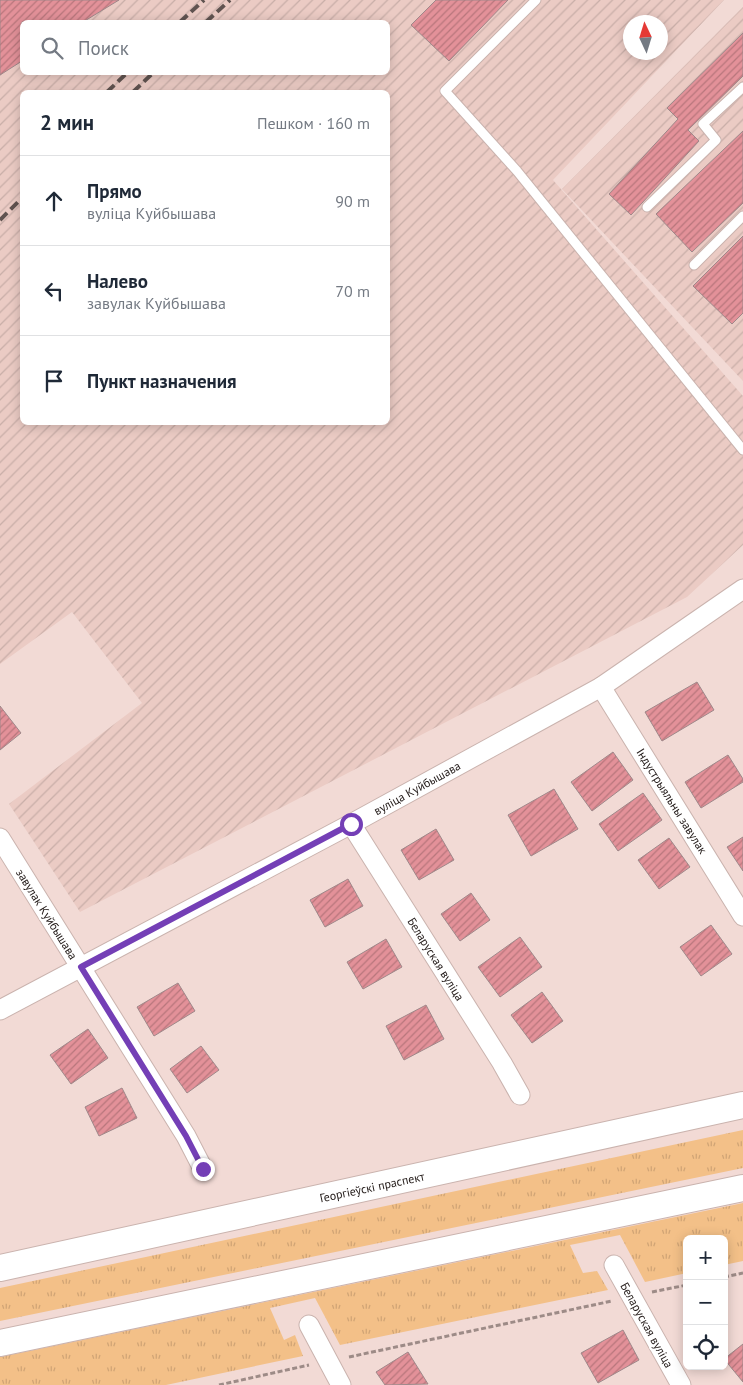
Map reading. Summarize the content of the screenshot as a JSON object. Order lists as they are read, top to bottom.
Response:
{
  "streets": {
    "main road": ["Георгіеўскі праспект"],
    "street": [
      "вуліца Куйбышава",
      "Індустрыяльны завулак",
      "завулак Куйбышава",
      "Беларуская вуліца"
    ]
  },
  "crossings": [
    ["вуліца Куйбышава", "Індустрыяльны завулак"],
    ["вуліца Куйбышава", "завулак Куйбышава"],
    ["вуліца Куйбышава", "Беларуская вуліца"]
  ],
  "north": "top",
  "page": {
    "search": "Поиск",
    "heading": ["2 мин", "Пешком · 160 m"],
    "list": [
      ["Прямо", "вуліца Куйбышава", "90 m"],
      ["Налево", "завулак Куйбышава", "70 m"],
      "Пункт назначения"
    ],
    "map_buttons": ["+", "−"]
  }
}
